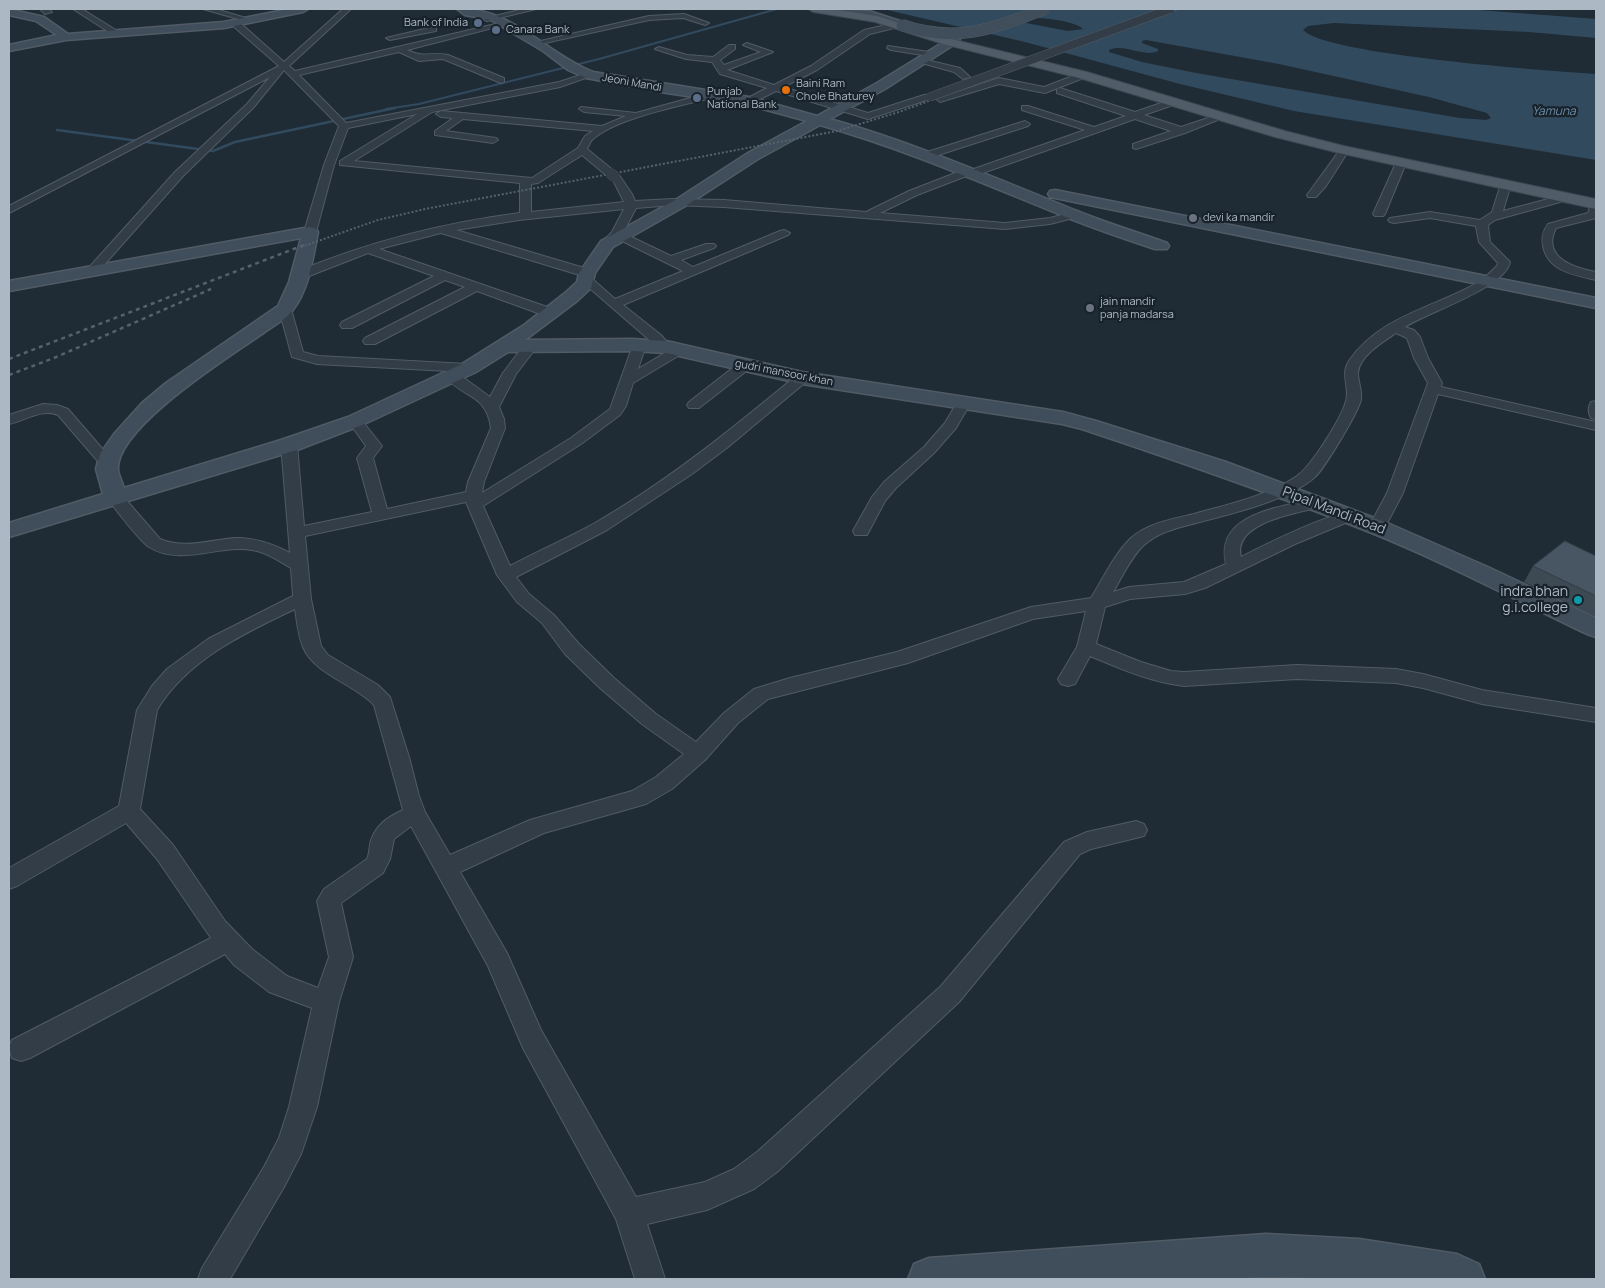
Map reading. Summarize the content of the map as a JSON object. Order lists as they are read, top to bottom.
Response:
{
  "streets": {
    "main road": ["Jeoni Mandi", "gudri mansoor khan", "Pipal Mandi Road"]
  },
  "crossings": [
    ["gudri mansoor khan", "Pipal Mandi Road"]
  ],
  "water": ["Yamuna"],
  "places": [
    "Bank of India",
    "Canara Bank",
    "Baini Ram Chole Bhaturey",
    "Punjab National Bank",
    "devi ka mandir",
    "jain mandir panja madarsa",
    "indra bhan g.i.college"
  ]
}
